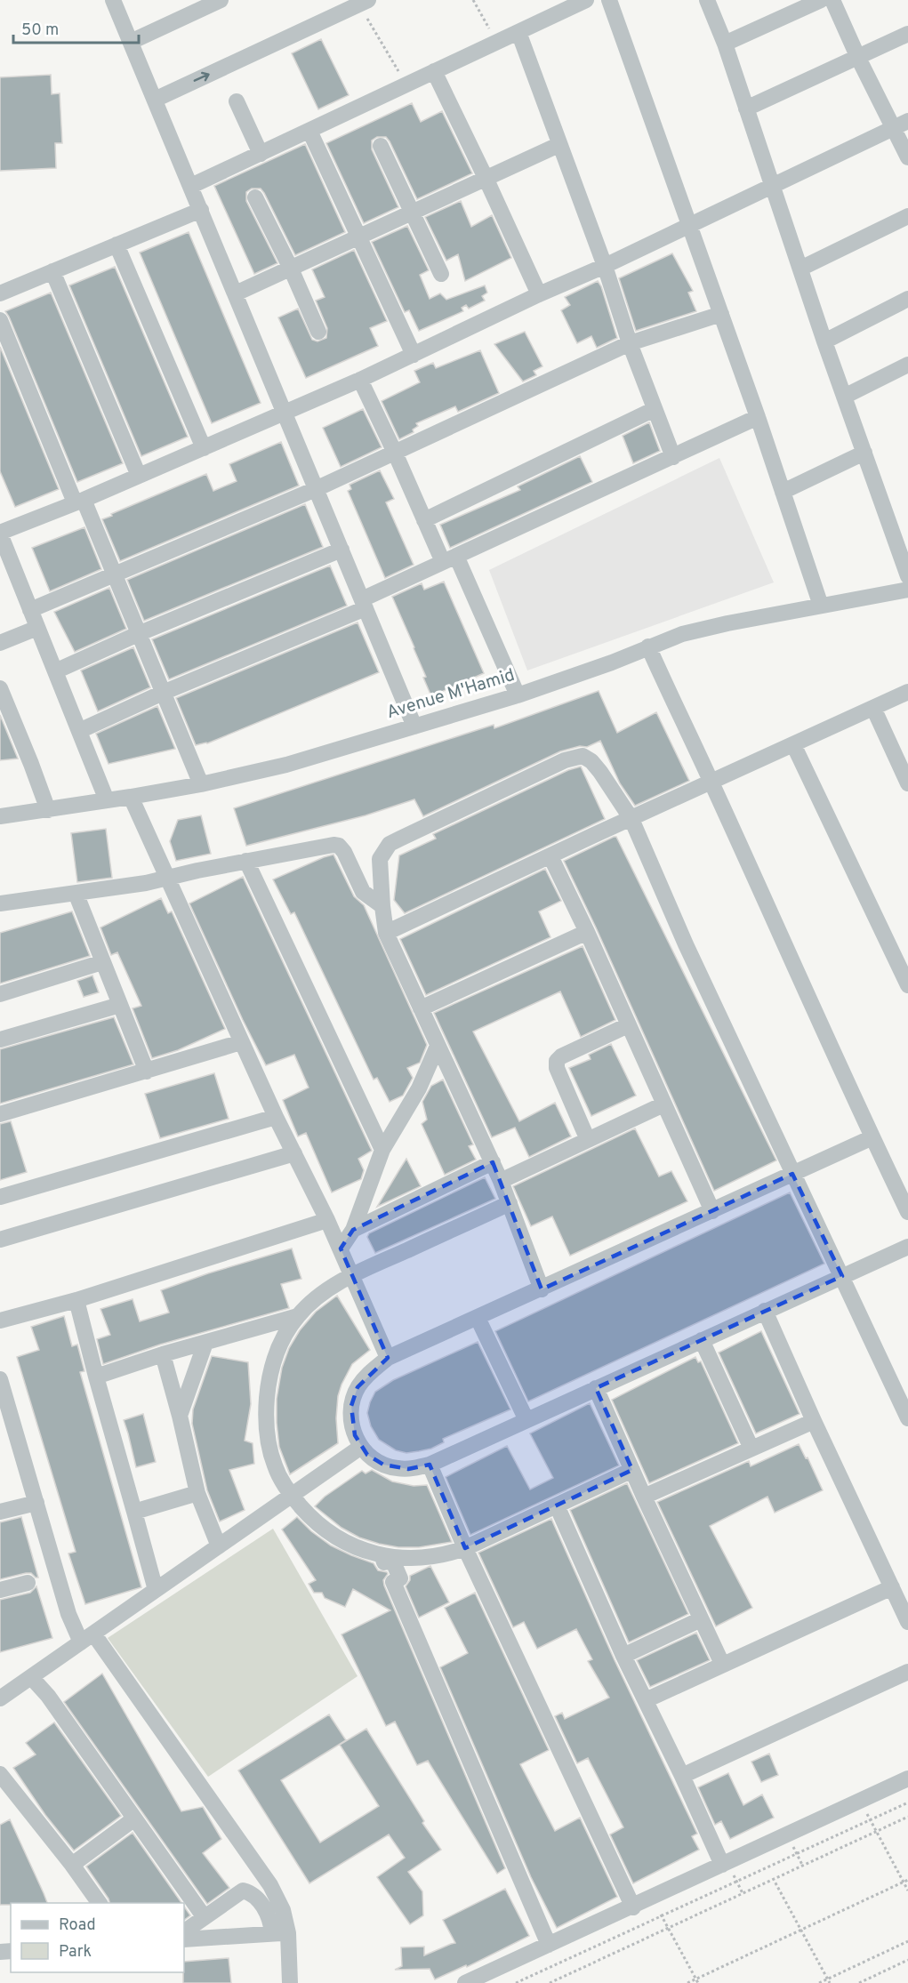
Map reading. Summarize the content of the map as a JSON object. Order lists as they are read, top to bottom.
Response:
{
  "streets": {
    "street": ["Avenue M'Hamid"]
  },
  "legend": ["Road", "Park"],
  "scale_bar": "50 m"
}
